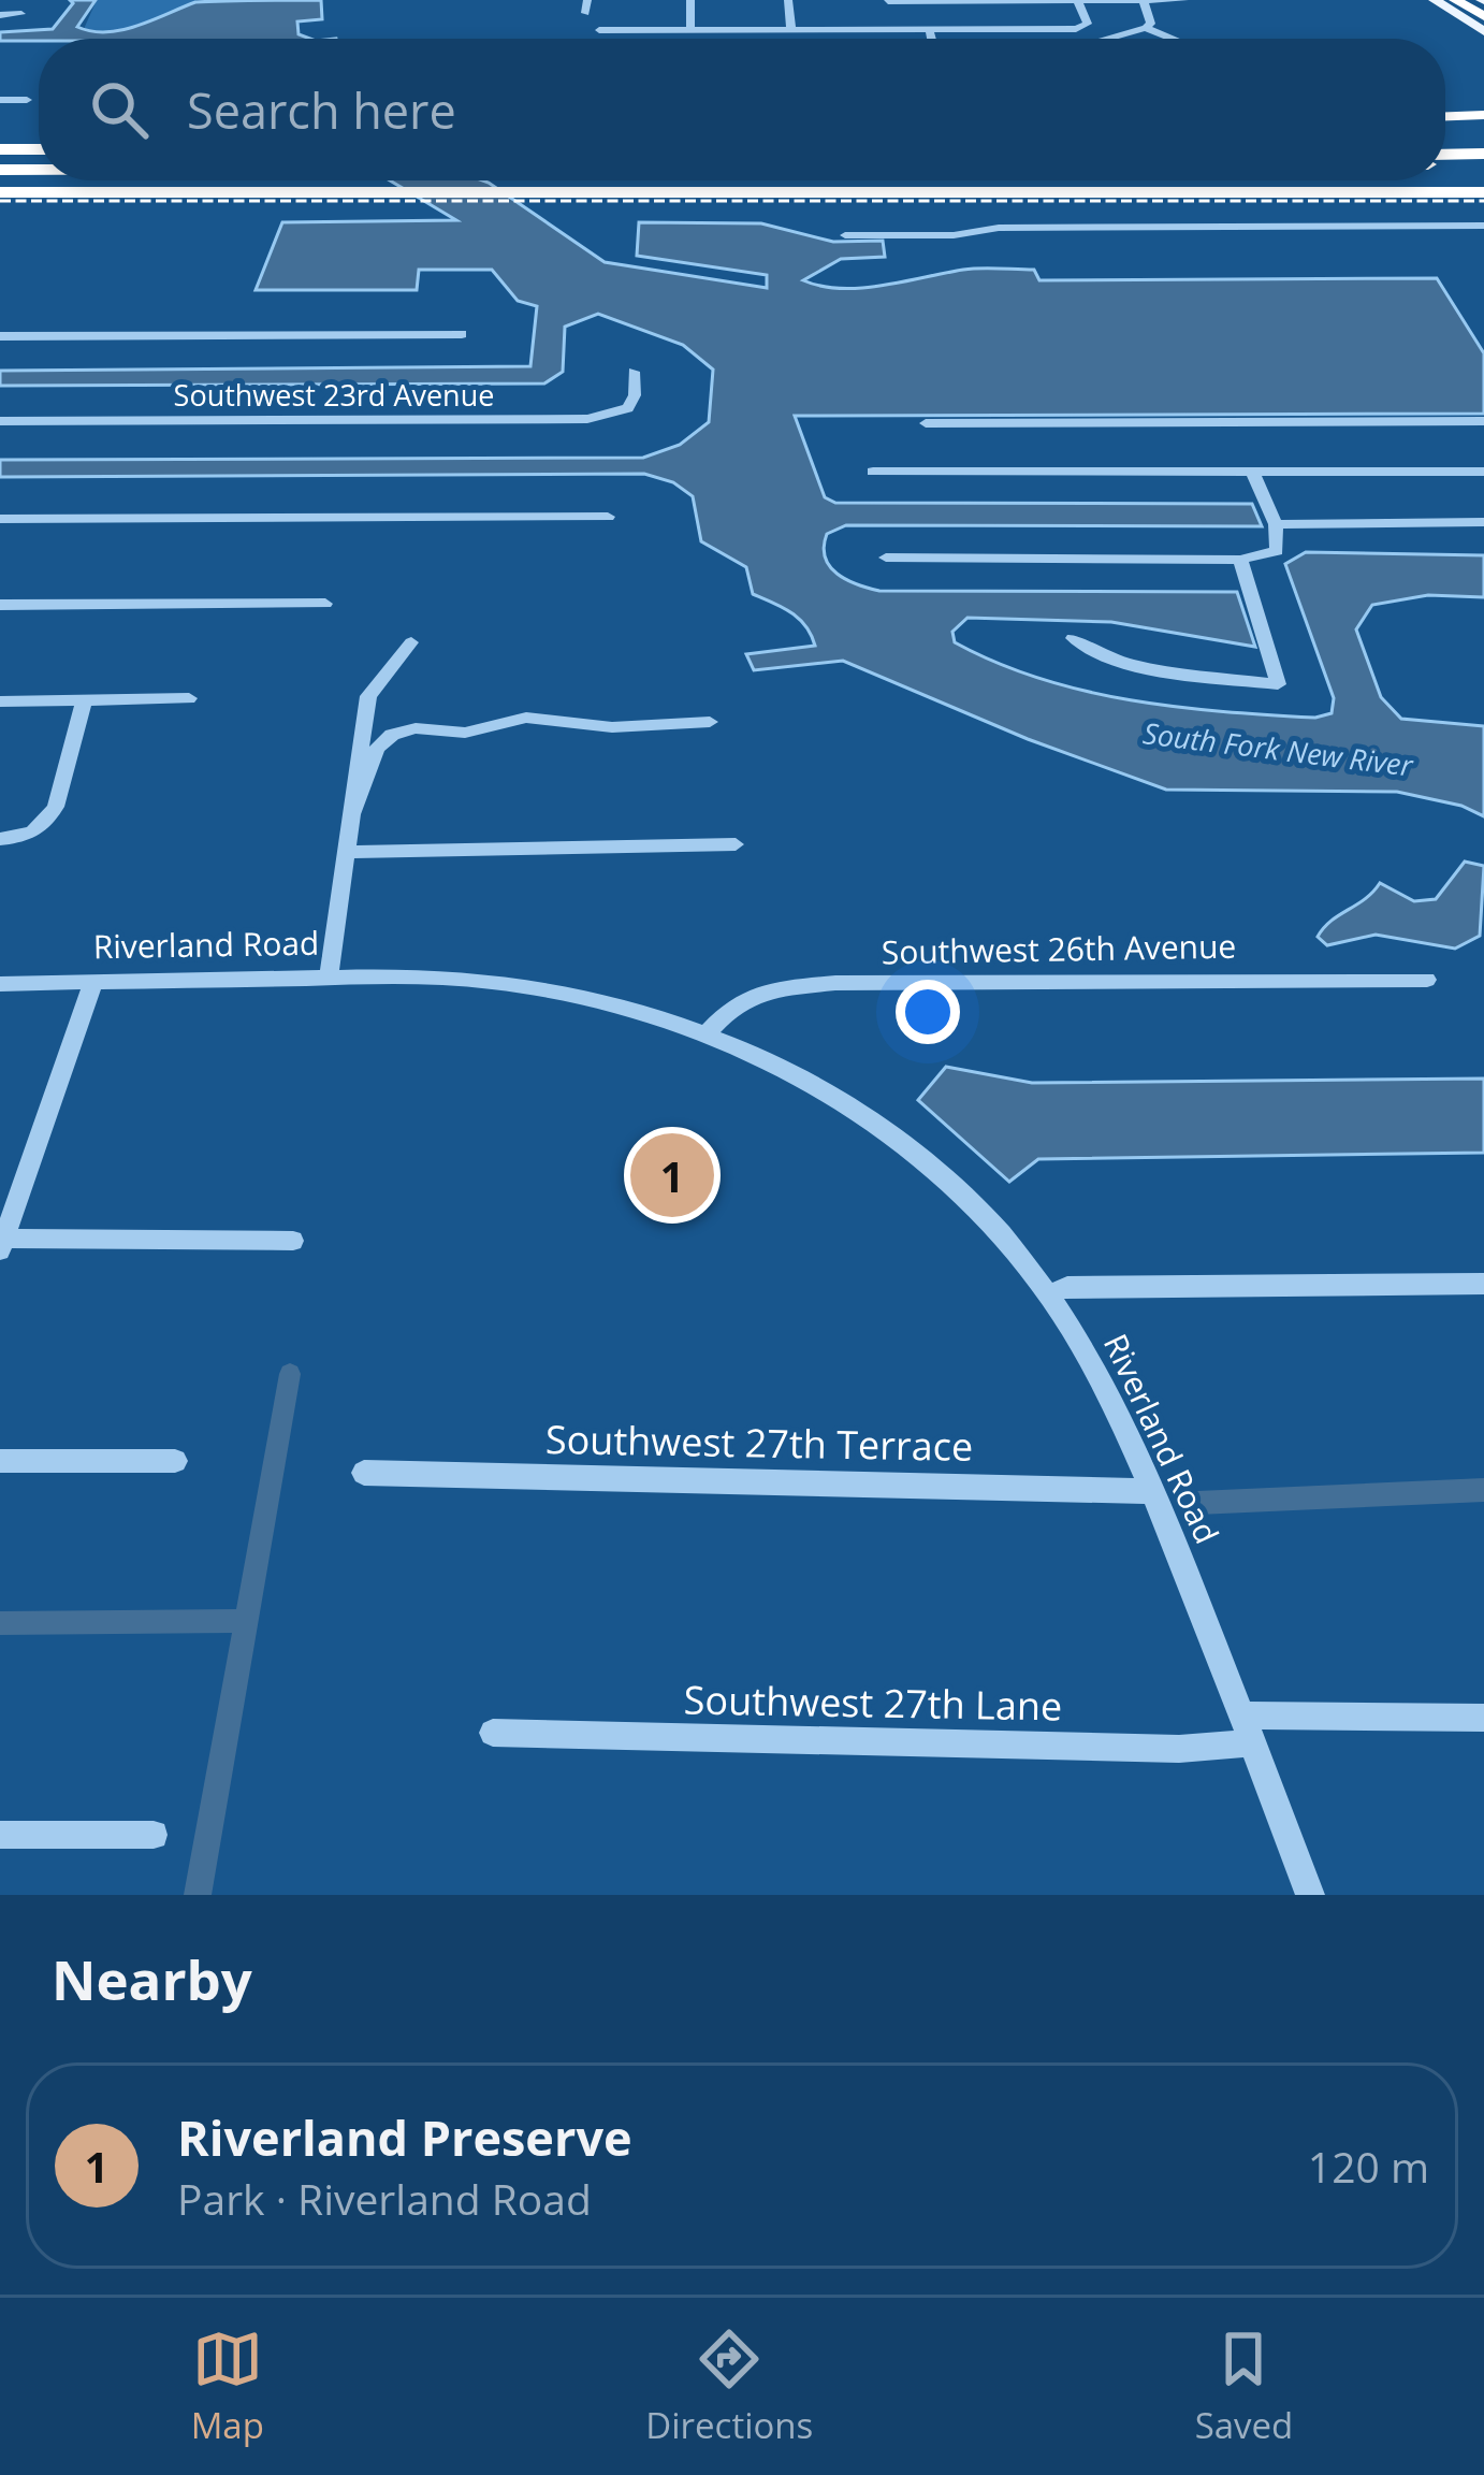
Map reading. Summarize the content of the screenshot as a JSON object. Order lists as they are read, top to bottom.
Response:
{
  "streets": {
    "street": [
      "Southwest 23rd Avenue",
      "Riverland Road",
      "Southwest 26th Avenue",
      "Southwest 27th Terrace",
      "Southwest 27th Lane"
    ]
  },
  "crossings": [
    ["Riverland Road", "Southwest 26th Avenue"],
    ["Riverland Road", "Southwest 27th Terrace"],
    ["Riverland Road", "Southwest 27th Lane"]
  ],
  "water": ["South Fork New River"],
  "page": {
    "search": "Search here",
    "pins": "1",
    "heading": "Nearby",
    "list": [
      {
        "mark": "1",
        "name": "Riverland Preserve",
        "note": "Park · Riverland Road",
        "value": "120 m"
      }
    ],
    "nav": ["Map", "Directions", "Saved"]
  }
}
